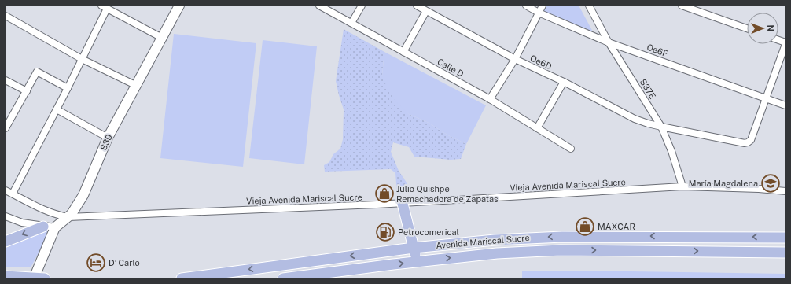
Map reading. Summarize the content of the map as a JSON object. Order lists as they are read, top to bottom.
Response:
{
  "streets": {
    "main road": ["Avenida Mariscal Sucre"],
    "street": [
      "Oe6F",
      "Oe6D",
      "Calle D",
      "S37E",
      "S39",
      "Vieja Avenida Mariscal Sucre"
    ]
  },
  "crossings": [
    ["Oe6F", "Oe6D"],
    ["Oe6F", "S37E"],
    ["Oe6D", "S37E"],
    ["S37E", "Vieja Avenida Mariscal Sucre"],
    ["S39", "Vieja Avenida Mariscal Sucre"]
  ],
  "places": {
    "school or university": ["María Magdalena"],
    "shop": ["Julio Quishpe - Remachadora de Zapatas", "MAXCAR"],
    "fuel station": ["Petrocomerical"],
    "hotel": ["D’ Carlo"]
  },
  "north": "right"
}
